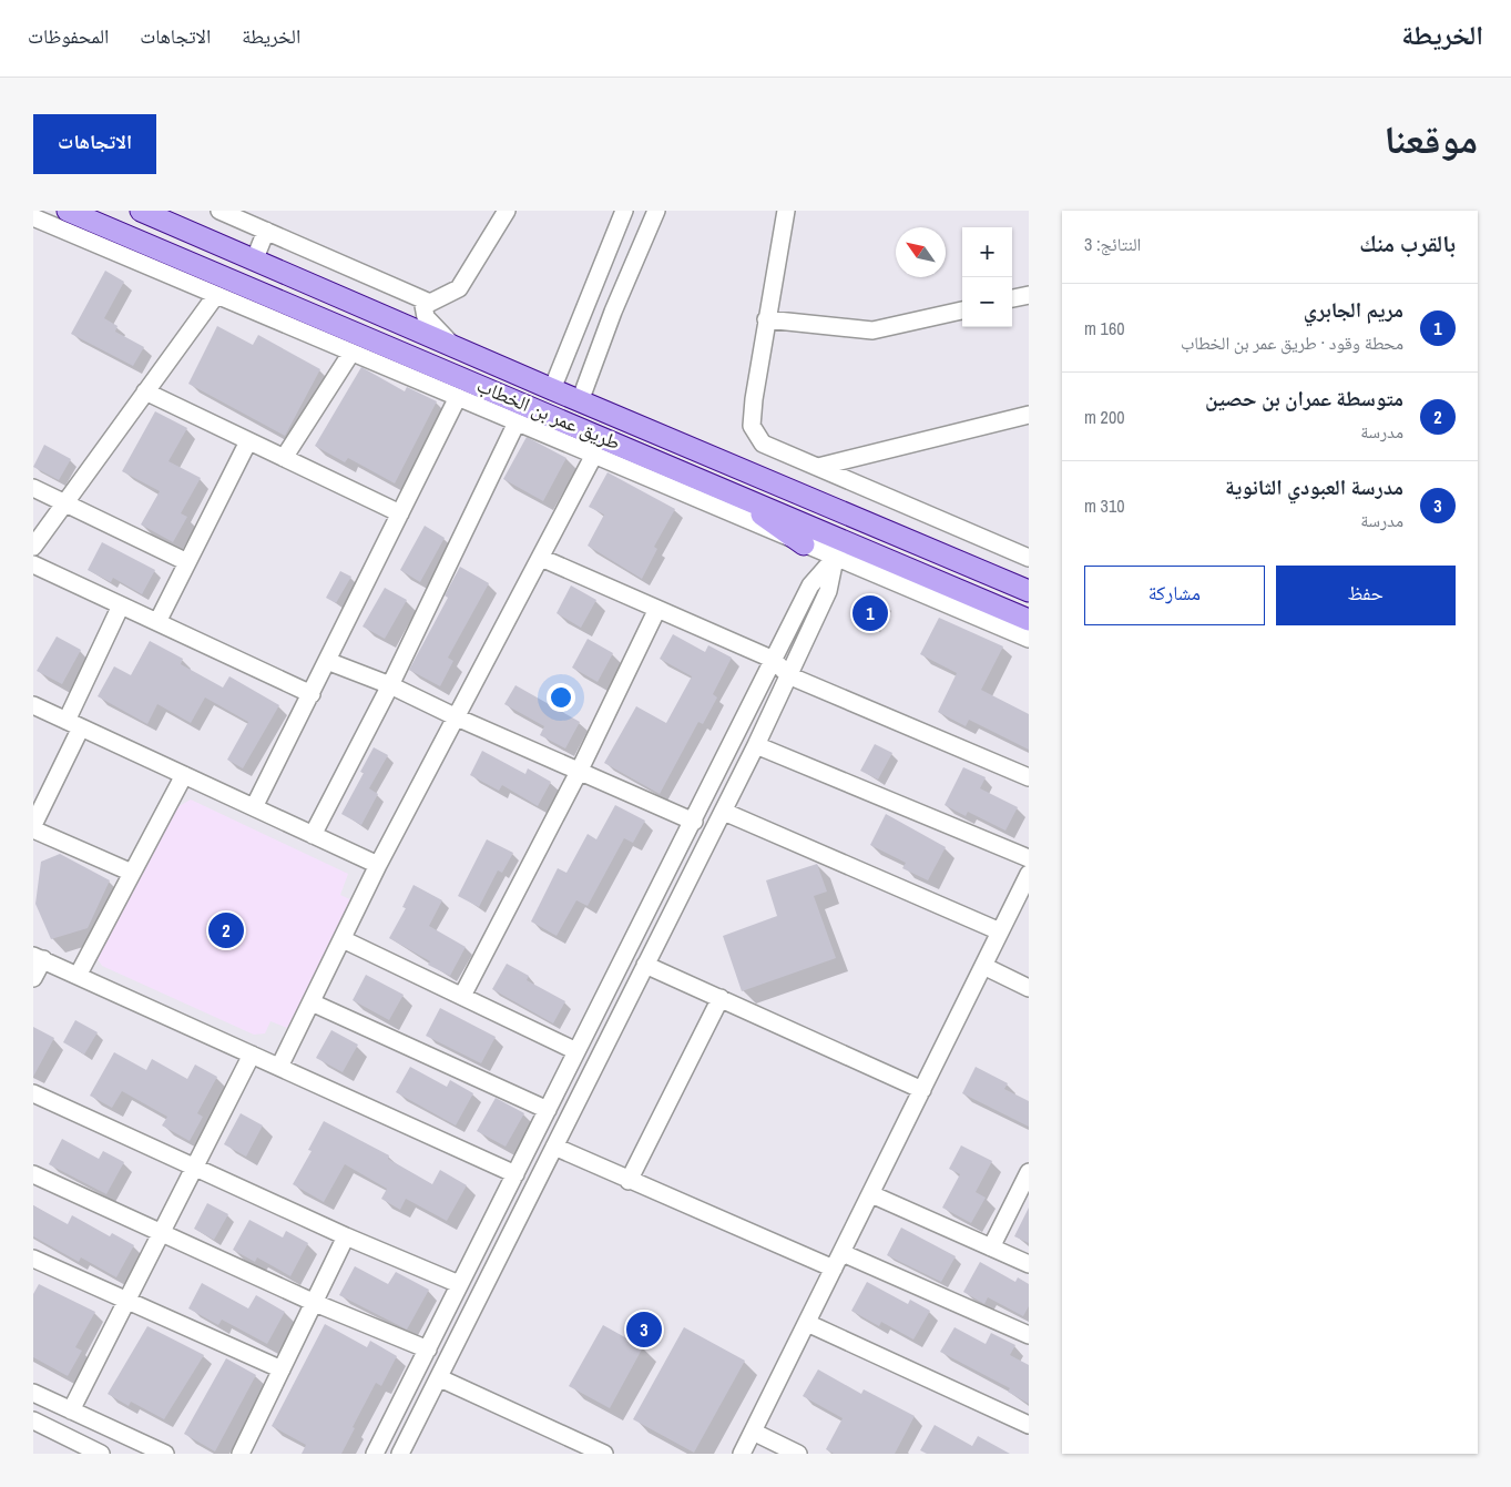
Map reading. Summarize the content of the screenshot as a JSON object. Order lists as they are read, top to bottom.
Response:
{
  "streets": {
    "main road": ["طريق عمر بن الخطاب"]
  },
  "north": "top left",
  "page": {
    "header": "الخريطة",
    "nav": ["الخريطة", "الاتجاهات", "المحفوظات"],
    "title": "موقعنا",
    "buttons": [
      "الاتجاهات",
      ["حفظ", "مشاركة"]
    ],
    "heading": ["بالقرب منك", "النتائج: 3"],
    "map_buttons": ["+", "−"],
    "list": [
      {
        "mark": "1",
        "name": "مريم الجابري",
        "note": "محطة وقود · طريق عمر بن الخطاب",
        "value": "160 m"
      },
      {
        "mark": "2",
        "name": "متوسطة عمران بن حصين",
        "note": "مدرسة",
        "value": "200 m"
      },
      {
        "mark": "3",
        "name": "مدرسة العبودي الثانوية",
        "note": "مدرسة",
        "value": "310 m"
      }
    ],
    "pins": ["1", "2", "3"]
  }
}
